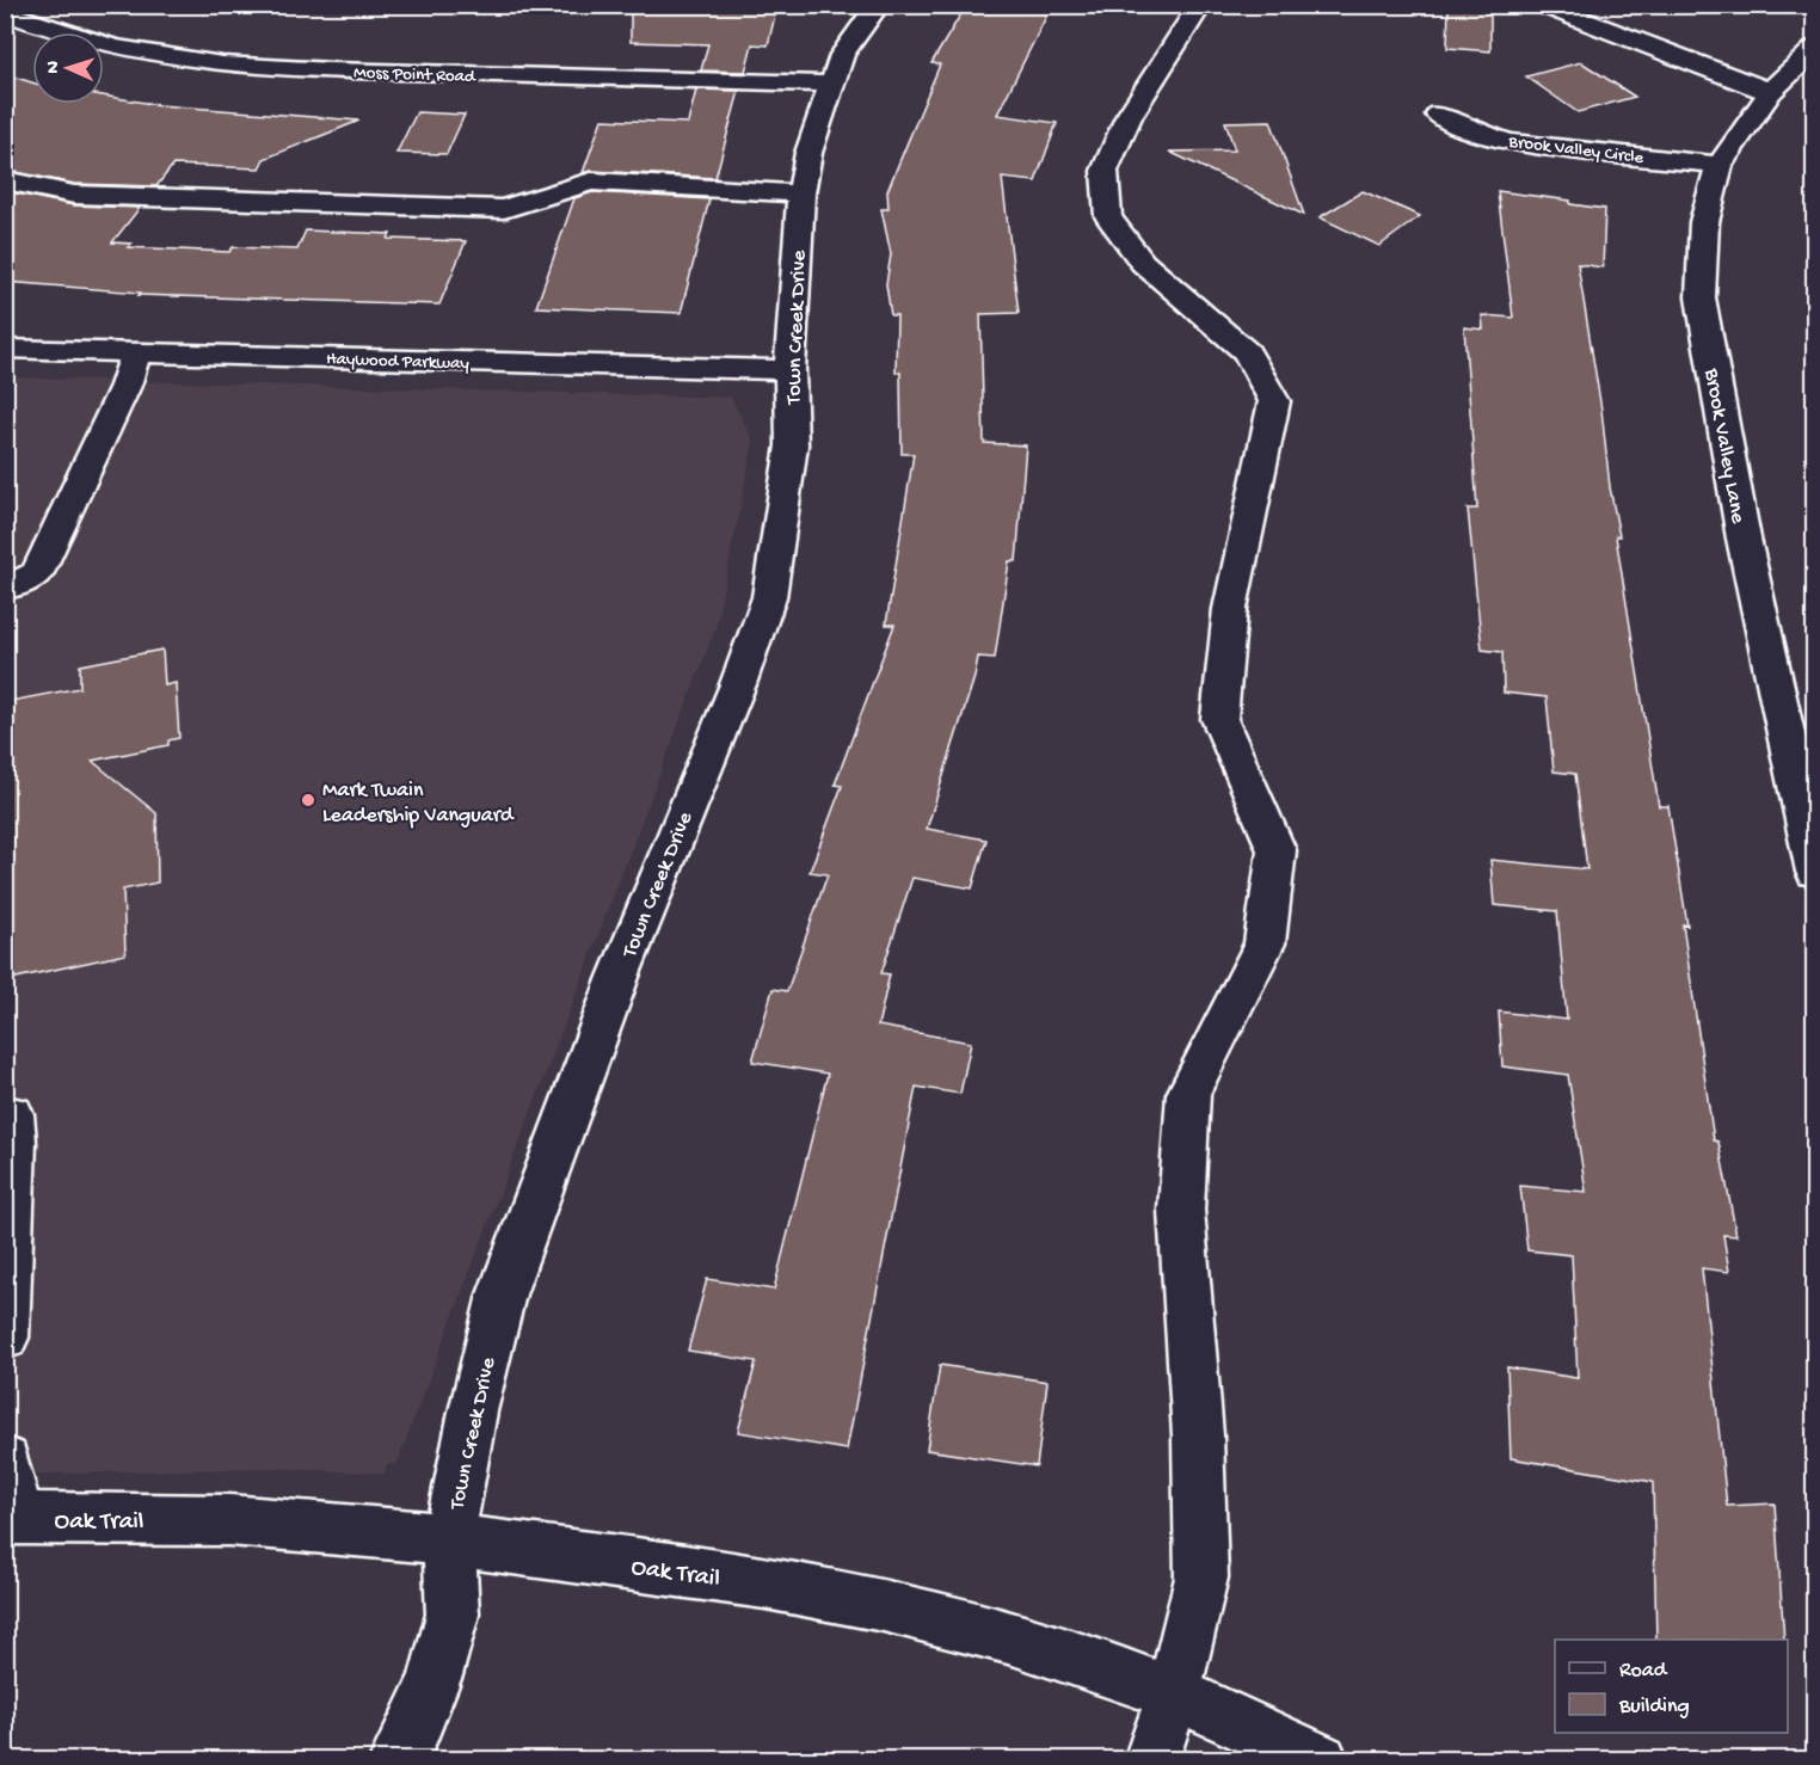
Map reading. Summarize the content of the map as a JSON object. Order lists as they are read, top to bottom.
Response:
{
  "streets": {
    "street": [
      "Moss Point Road",
      "Brook Valley Circle",
      "Town Creek Drive",
      "Haywood Parkway",
      "Brook Valley Lane",
      "Oak Trail"
    ]
  },
  "crossings": [
    ["Moss Point Road", "Town Creek Drive"],
    ["Brook Valley Circle", "Brook Valley Lane"],
    ["Town Creek Drive", "Haywood Parkway"],
    ["Town Creek Drive", "Oak Trail"]
  ],
  "places": ["Mark Twain Leadership Vanguard"],
  "legend": ["Road", "Building"],
  "north": "left"
}
